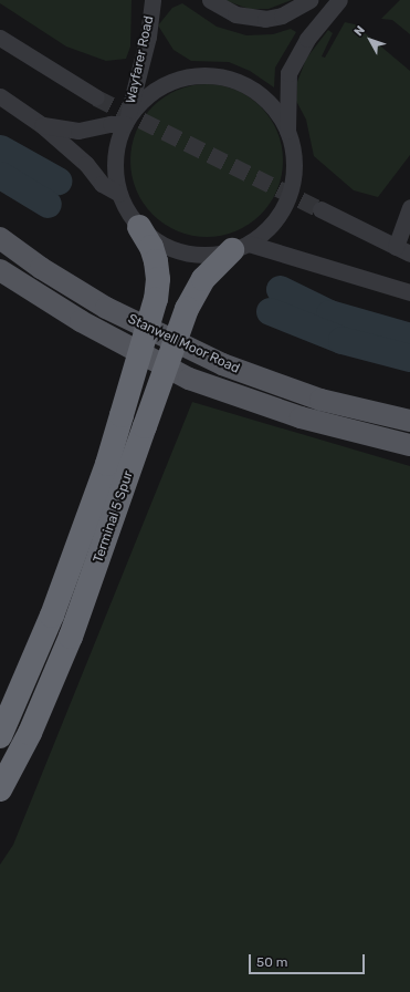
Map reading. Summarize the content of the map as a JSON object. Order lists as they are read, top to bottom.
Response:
{
  "streets": {
    "highway": ["Terminal 5 Spur"],
    "main road": ["Stanwell Moor Road"],
    "street": ["Wayfarer Road"]
  },
  "scale_bar": "50 m",
  "north": "top left"
}
